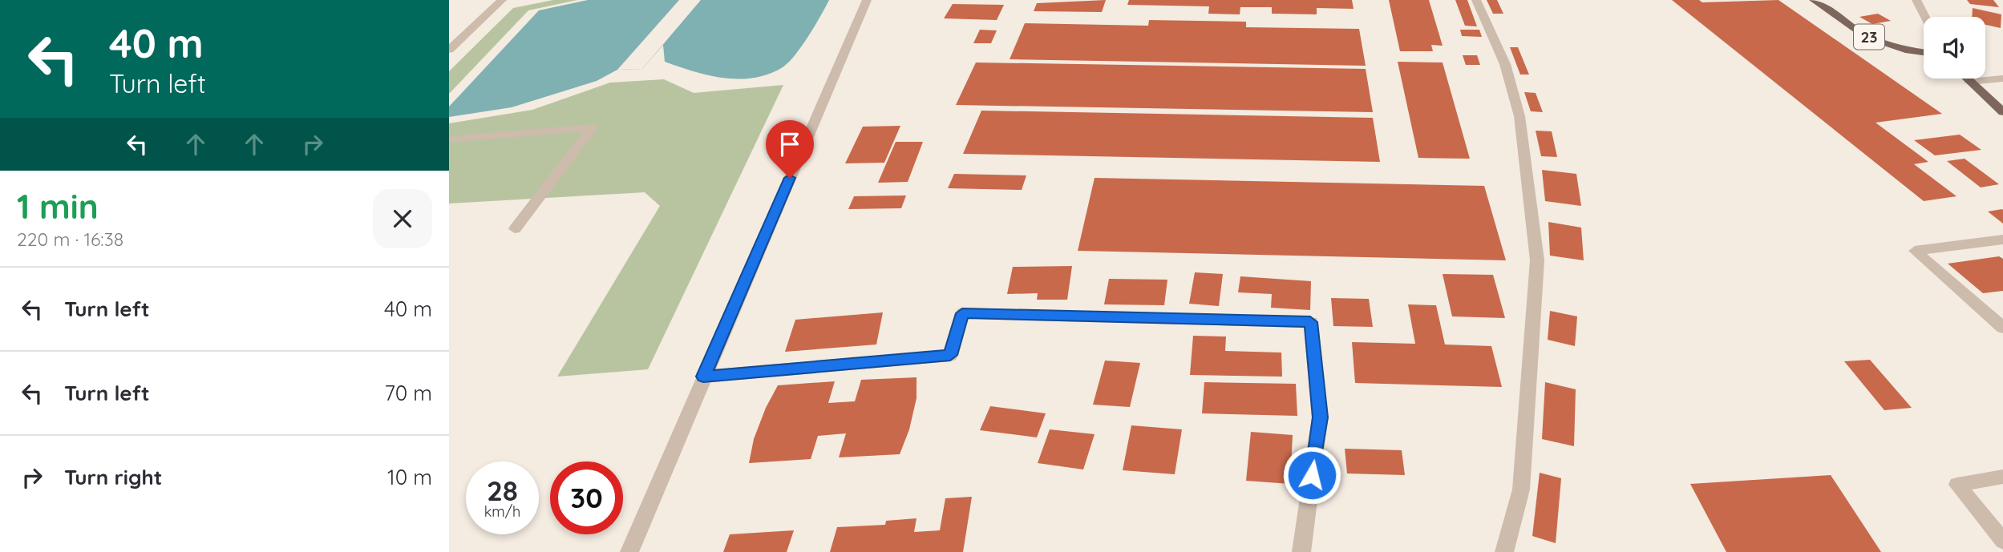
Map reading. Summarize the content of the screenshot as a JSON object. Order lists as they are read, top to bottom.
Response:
{
  "streets": {
    "main road": ["23"]
  },
  "page": {
    "turn": ["40 m", "Turn left"],
    "heading": ["1 min", "220 m · 16:38"],
    "list": [
      {
        "name": "Turn left",
        "value": "40 m"
      },
      {
        "name": "Turn left",
        "value": "70 m"
      },
      {
        "name": "Turn right",
        "value": "10 m"
      }
    ],
    "speed": "28 km/h",
    "limit": "30"
  }
}
